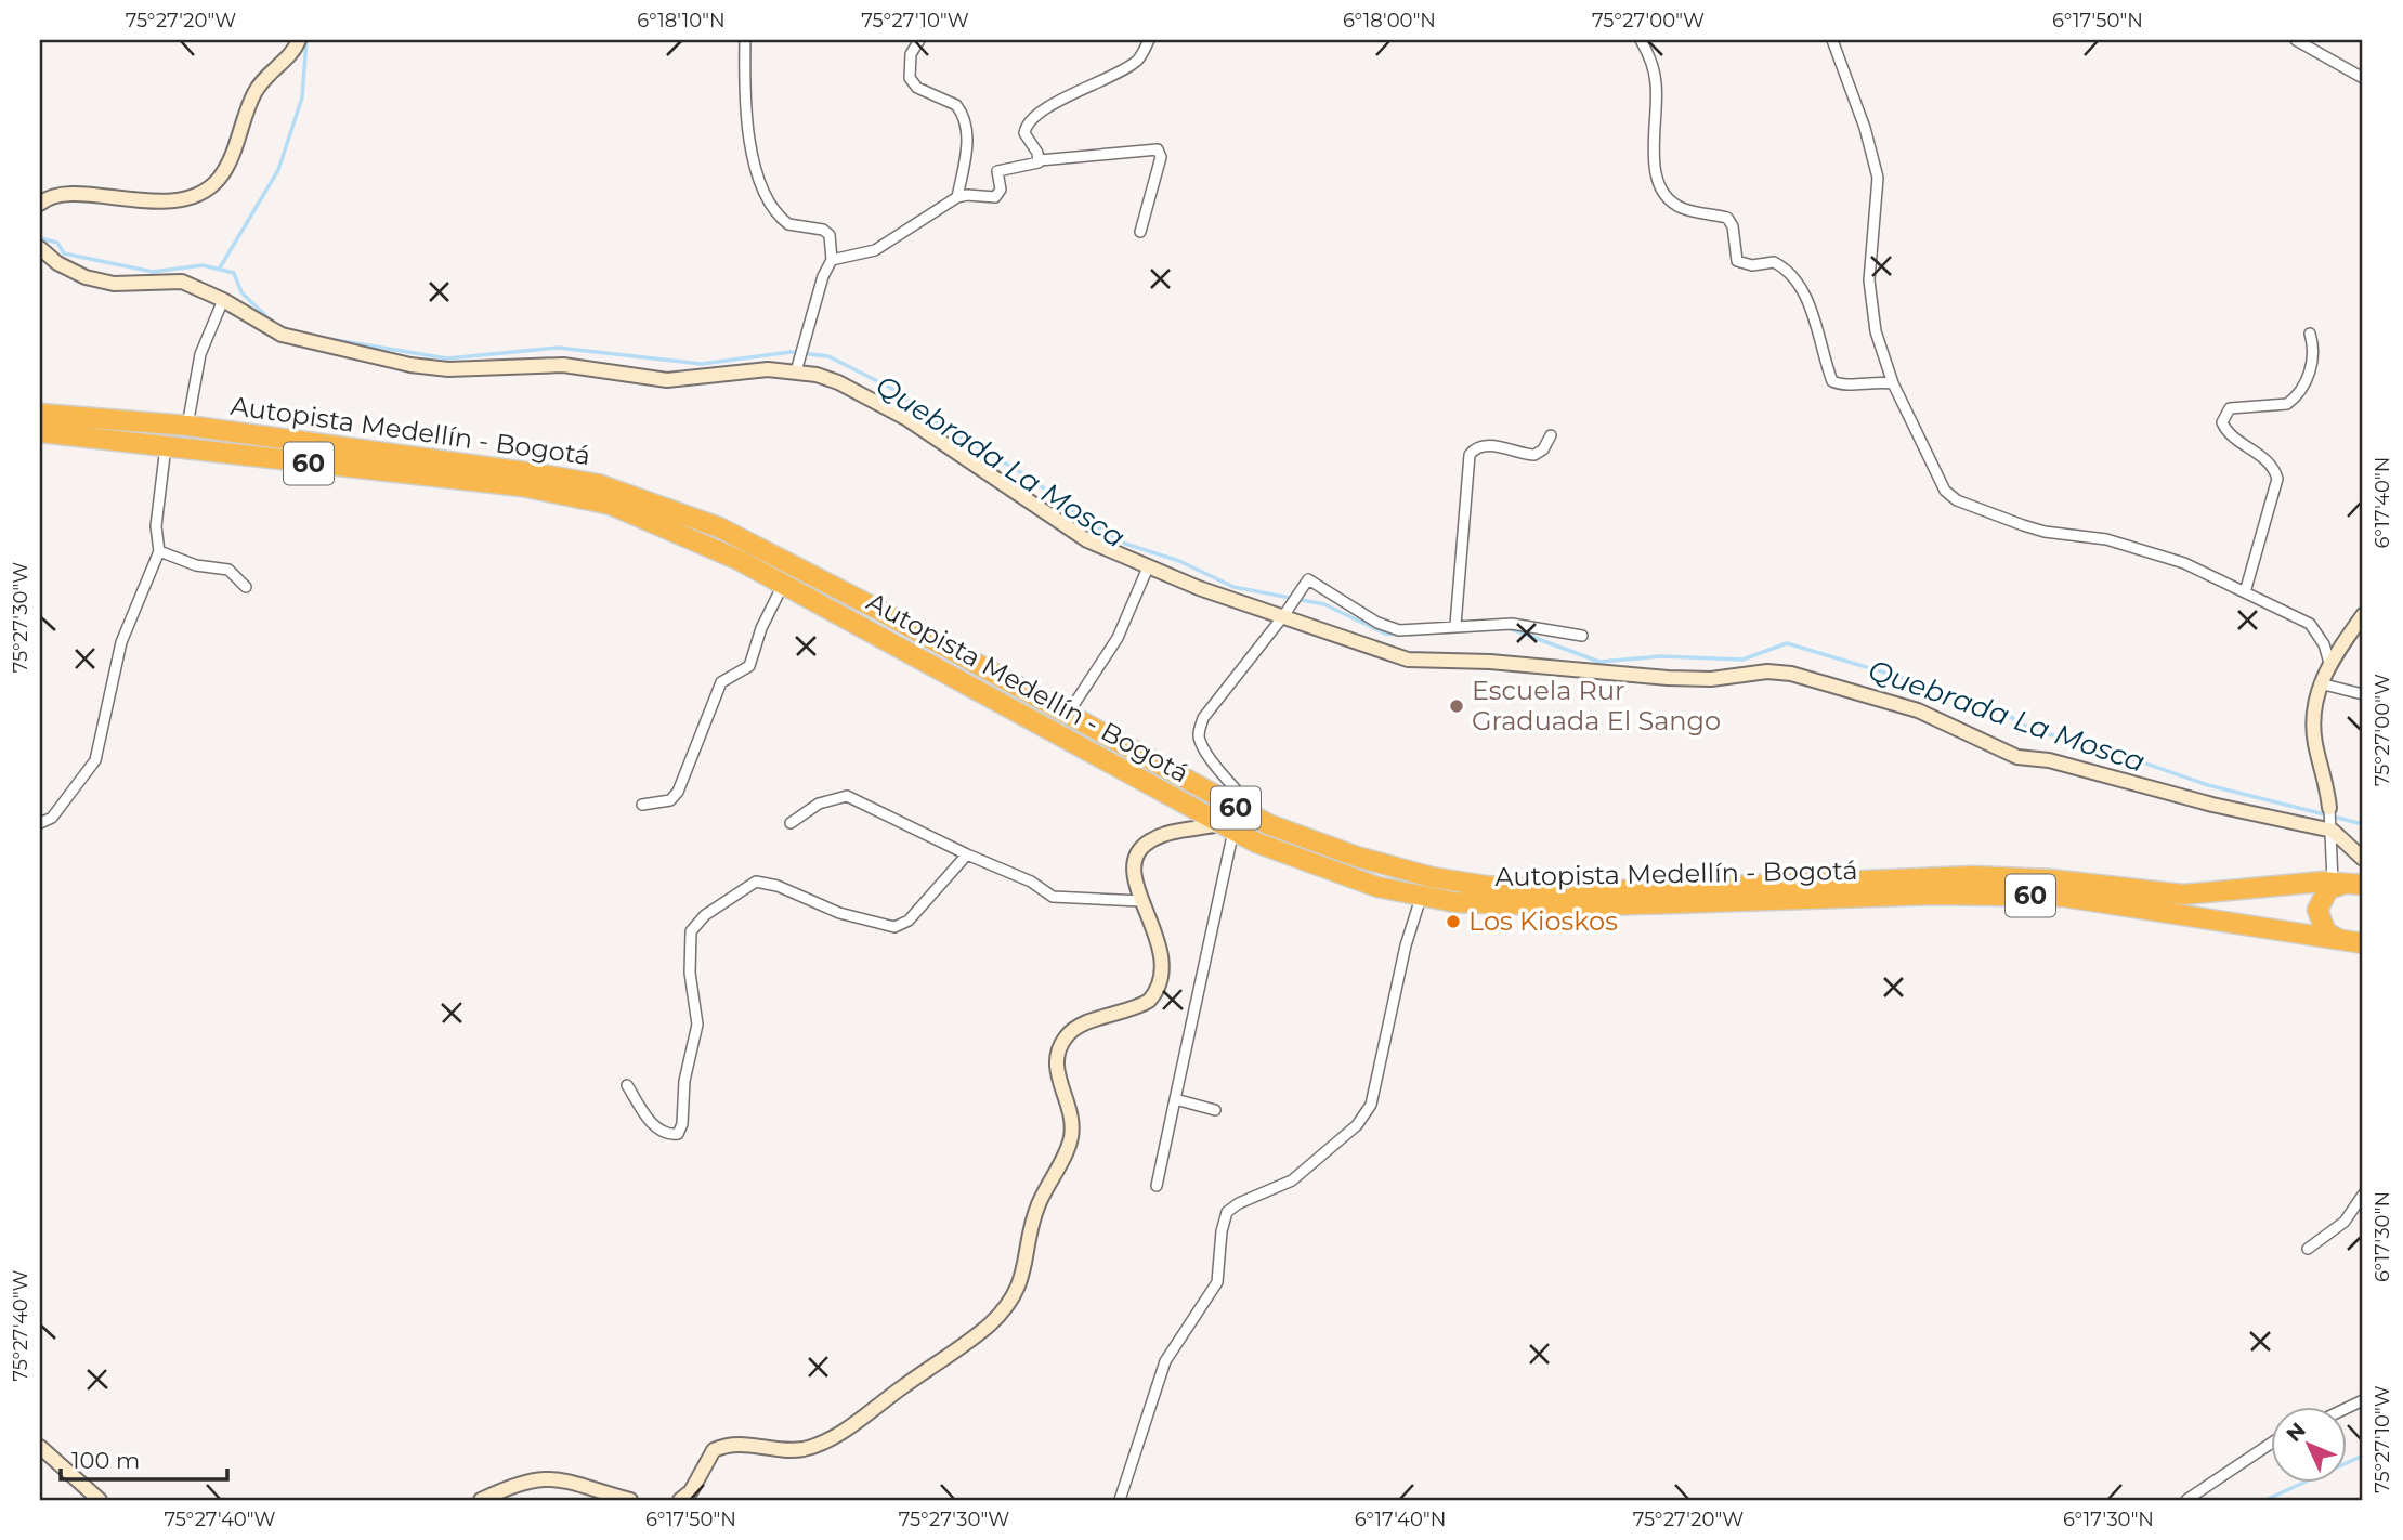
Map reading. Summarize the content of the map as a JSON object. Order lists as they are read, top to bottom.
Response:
{
  "streets": {
    "highway": ["Autopista Medellín - Bogotá", "60"]
  },
  "water": ["Quebrada La Mosca"],
  "places": ["Escuela Rur Graduada El Sango", "Los Kioskos"],
  "scale_bar": "100 m",
  "north": "top left",
  "coordinates": [
    "75°27'20\"W",
    "6°18'10\"N",
    "75°27'10\"W",
    "6°18'00\"N",
    "75°27'00\"W",
    "6°17'50\"N",
    "6°17'40\"N",
    "75°27'30\"W",
    "6°17'30\"N",
    "75°27'40\"W"
  ]
}
